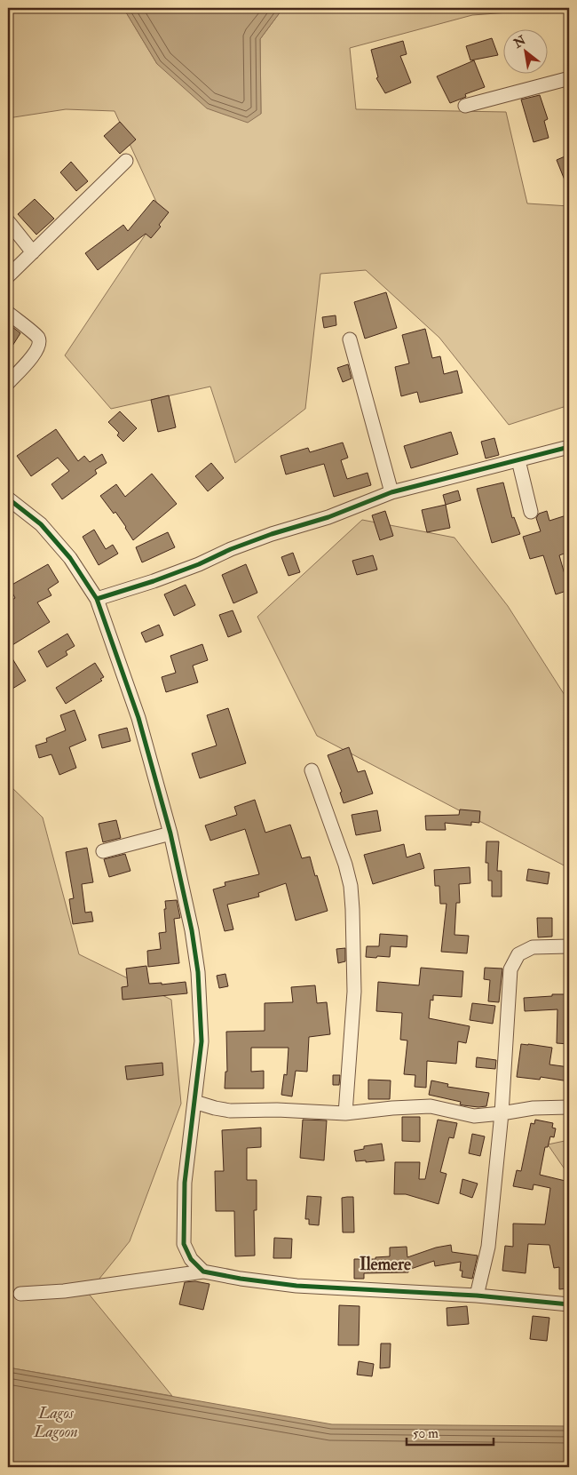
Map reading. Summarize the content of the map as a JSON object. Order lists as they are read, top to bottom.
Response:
{
  "districts": ["Ilemere"],
  "water": ["Lagos Lagoon"],
  "scale_bar": "50 m",
  "north": "top left"
}
